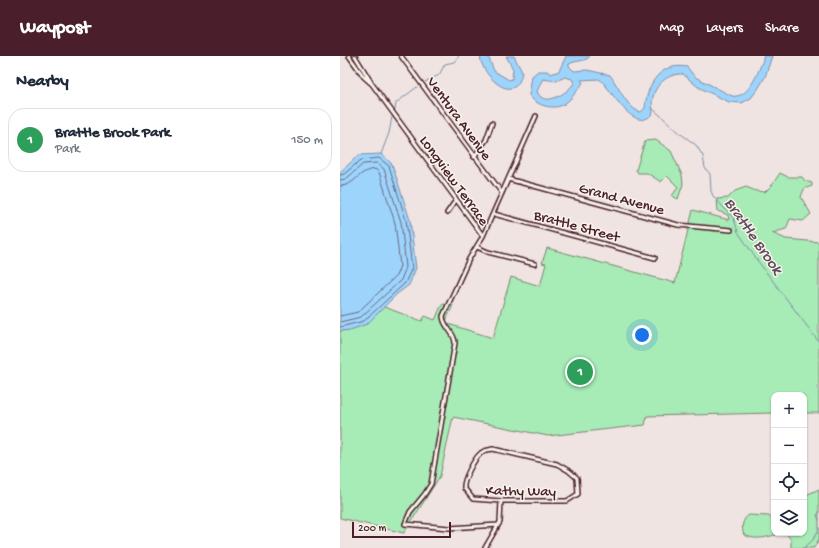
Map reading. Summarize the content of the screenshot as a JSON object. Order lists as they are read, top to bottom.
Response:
{
  "streets": {
    "street": [
      "Ventura Avenue",
      "Longview Terrace",
      "Grand Avenue",
      "Brattle Street",
      "Kathy Way"
    ]
  },
  "water": ["Brattle Brook"],
  "scale_bar": "200 m",
  "page": {
    "header": "Waypost",
    "nav": ["Map", "Layers", "Share"],
    "heading": "Nearby",
    "list": [
      {
        "mark": "1",
        "name": "Brattle Brook Park",
        "note": "Park",
        "value": "150 m"
      }
    ],
    "pins": "1",
    "map_buttons": ["+", "−"],
    "scale": "200 m"
  }
}
